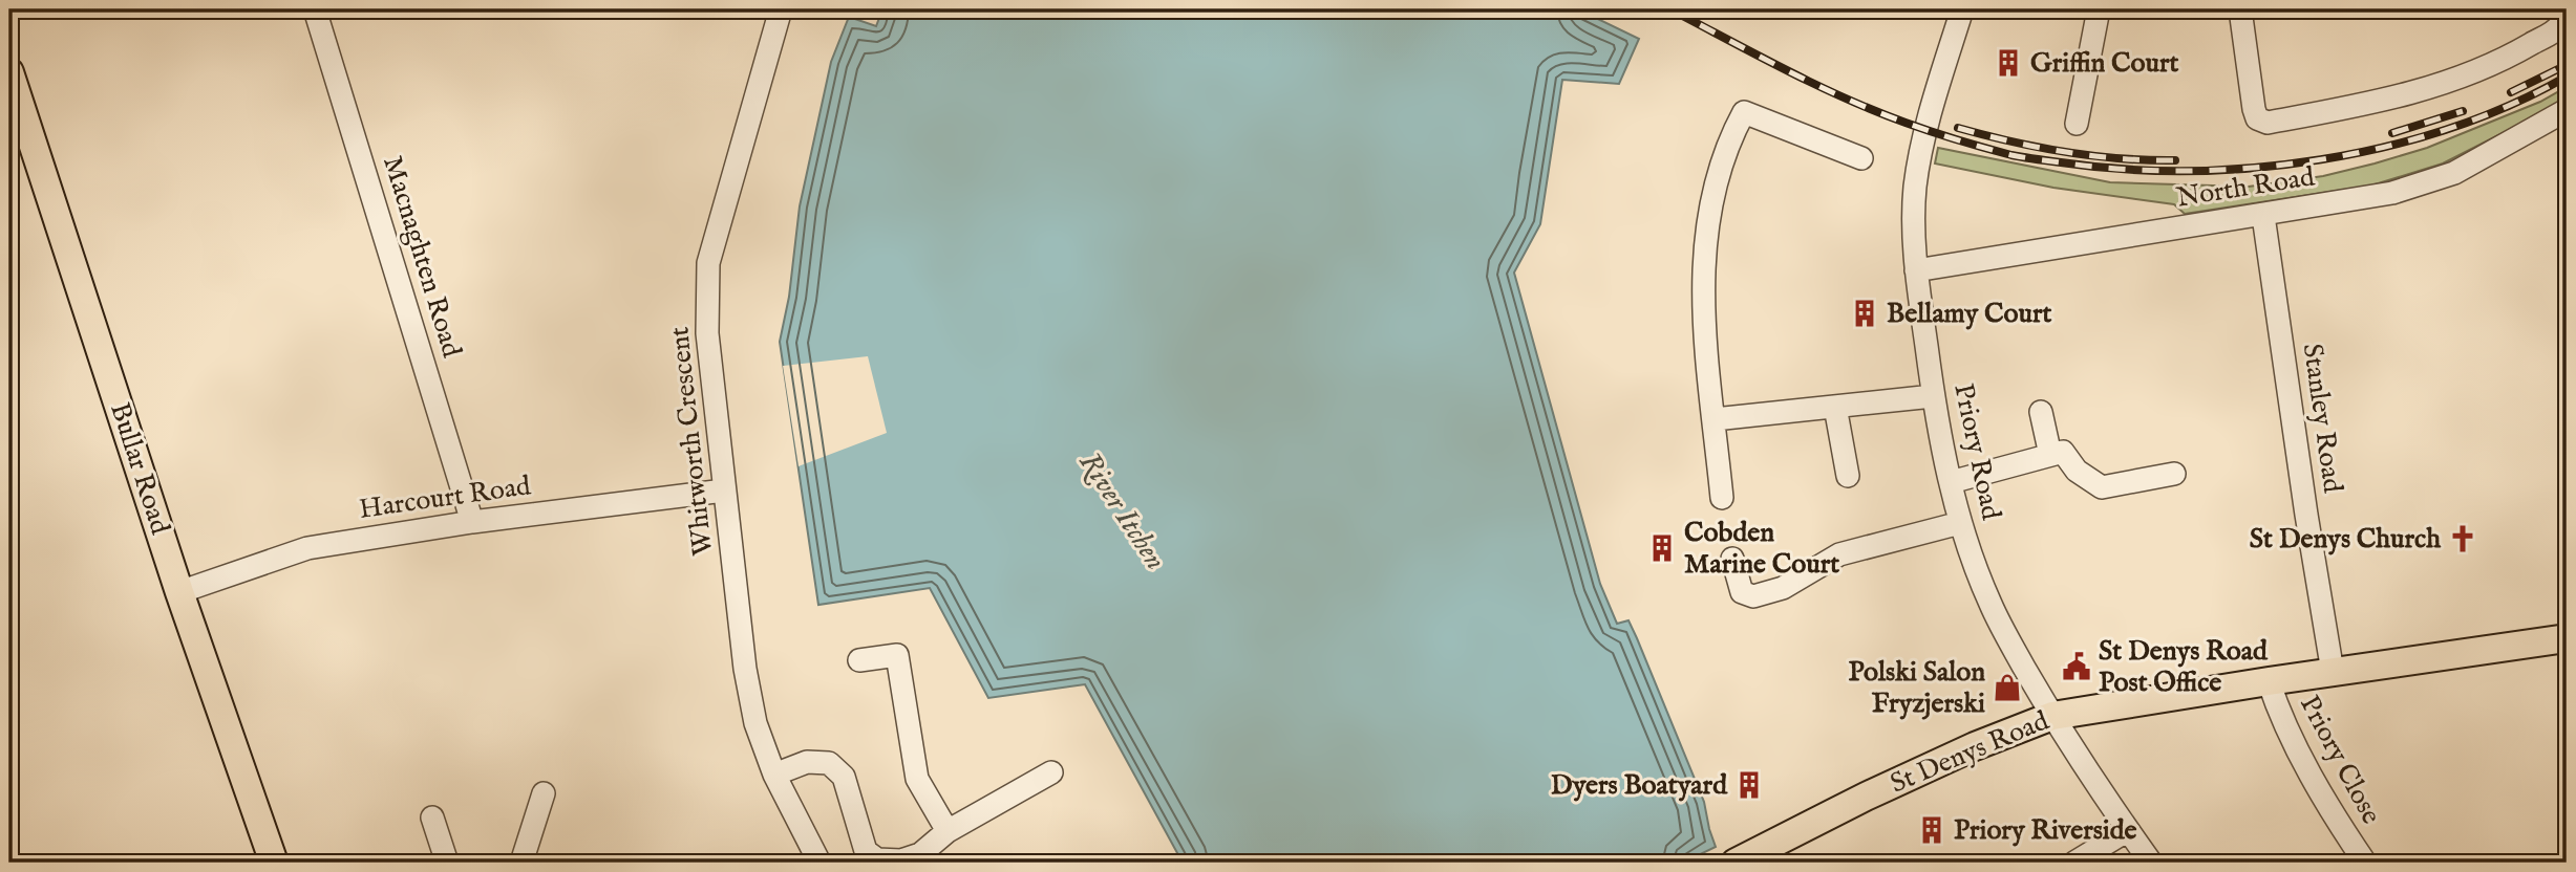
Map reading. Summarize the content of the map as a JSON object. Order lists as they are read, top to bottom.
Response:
{
  "streets": {
    "main road": ["Bullar Road", "St Denys Road"],
    "street": [
      "North Road",
      "Macnaghten Road",
      "Stanley Road",
      "Whitworth Crescent",
      "Priory Road",
      "Harcourt Road",
      "Priory Close"
    ]
  },
  "crossings": [
    ["North Road", "Stanley Road"],
    ["North Road", "Priory Road"],
    ["Macnaghten Road", "Harcourt Road"],
    ["Stanley Road", "St Denys Road"],
    ["Whitworth Crescent", "Harcourt Road"],
    ["Priory Road", "St Denys Road"],
    ["Bullar Road", "Harcourt Road"],
    ["St Denys Road", "Priory Close"]
  ],
  "water": ["River Itchen"],
  "places": {
    "building": [
      "Griffin Court",
      "Bellamy Court",
      "Cobden Marine Court",
      "Dyers Boatyard",
      "Priory Riverside"
    ],
    "church": ["St Denys Church"],
    "public building": ["St Denys Road Post Office"],
    "shop": ["Polski Salon Fryzjerski"]
  }
}
